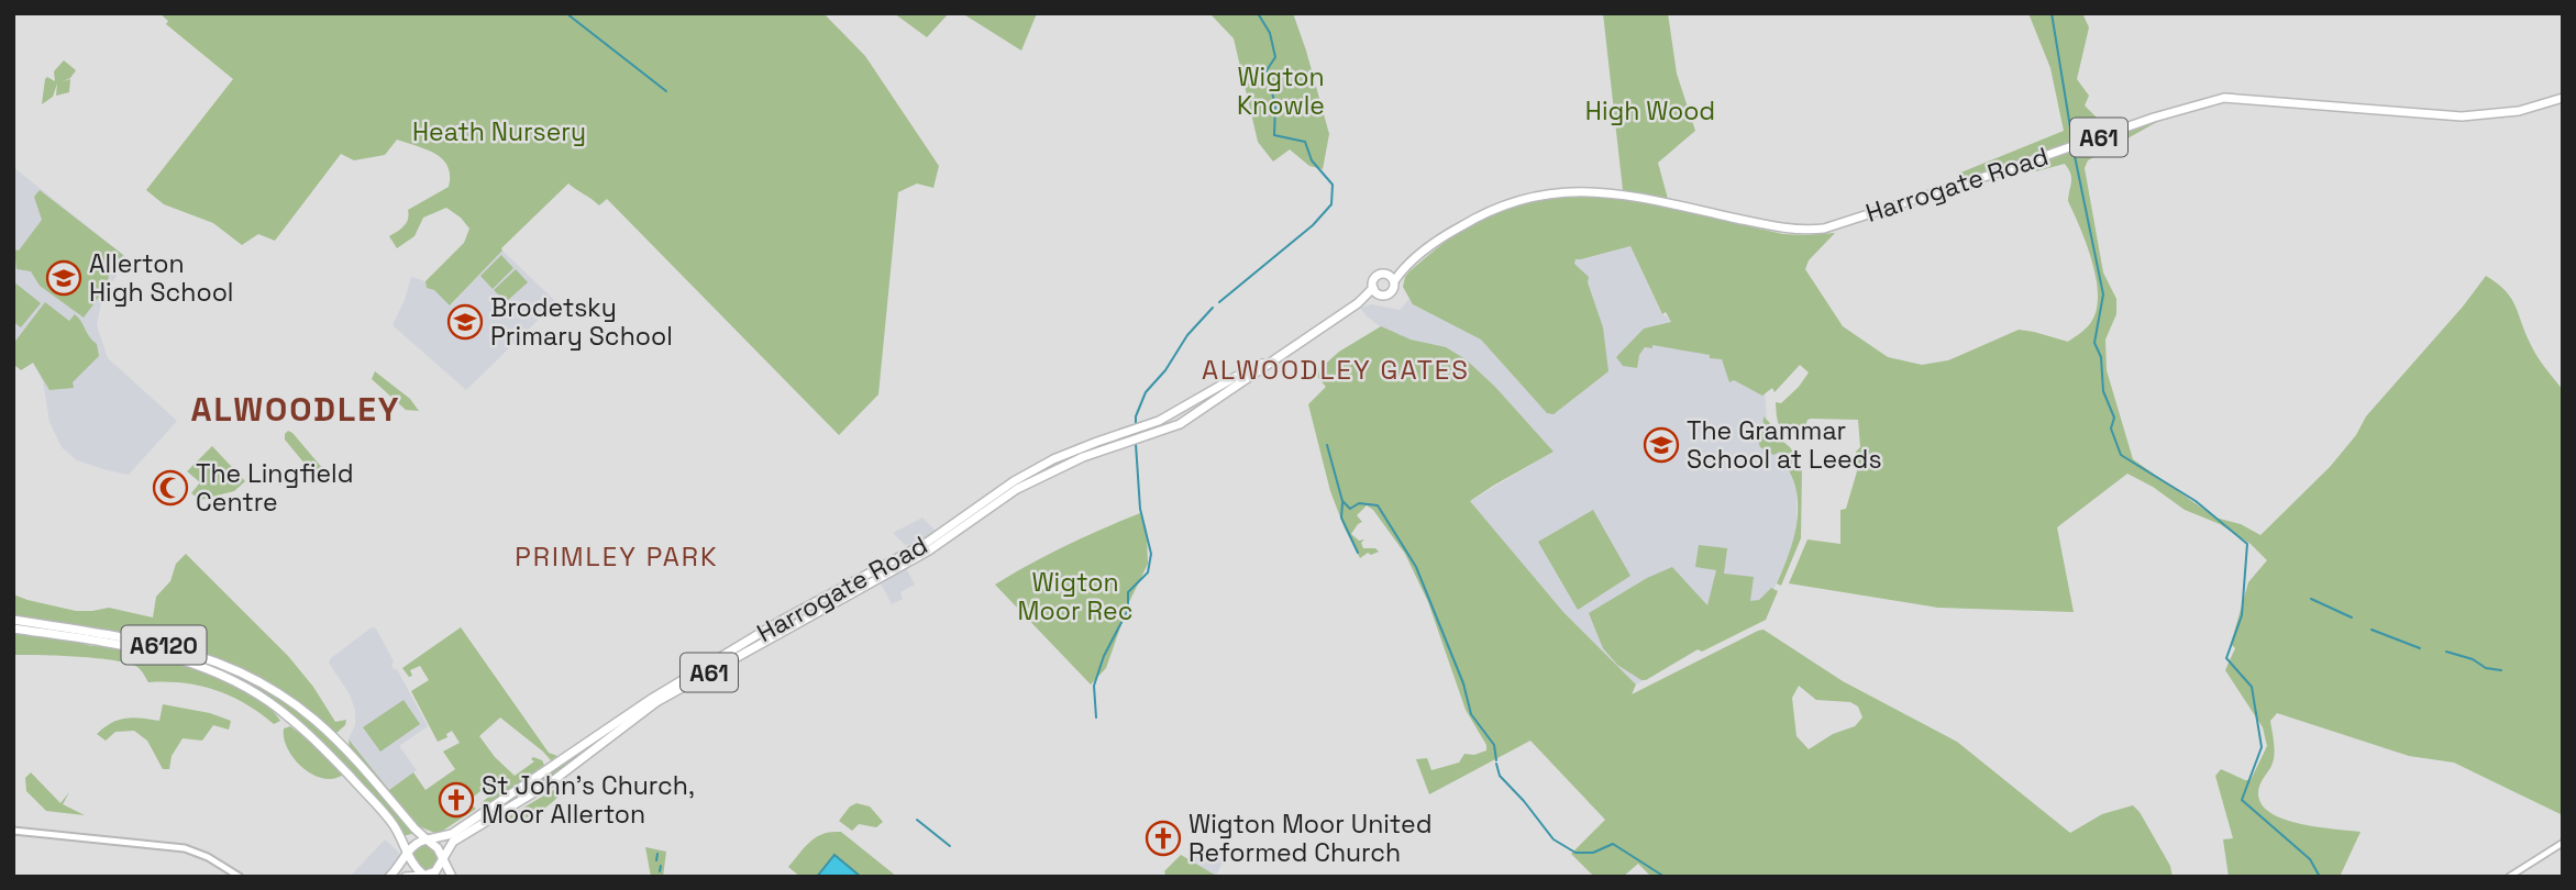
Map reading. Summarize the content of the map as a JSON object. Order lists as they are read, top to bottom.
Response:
{
  "streets": {
    "highway": ["A61", "Harrogate Road", "A6120"]
  },
  "crossings": [
    ["A61", "Harrogate Road"],
    ["Harrogate Road", "A6120"]
  ],
  "districts": ["ALWOODLEY GATES", "ALWOODLEY", "PRIMLEY PARK"],
  "parks": [
    "Wigton Knowle",
    "High Wood",
    "Heath Nursery",
    "Wigton Moor Rec"
  ],
  "places": {
    "school or university": ["Allerton High School", "Brodetsky Primary School", "The Grammar School at Leeds"],
    "mosque": ["The Lingfield Centre"],
    "church": ["St John's Church, Moor Allerton", "Wigton Moor United Reformed Church"]
  }
}
